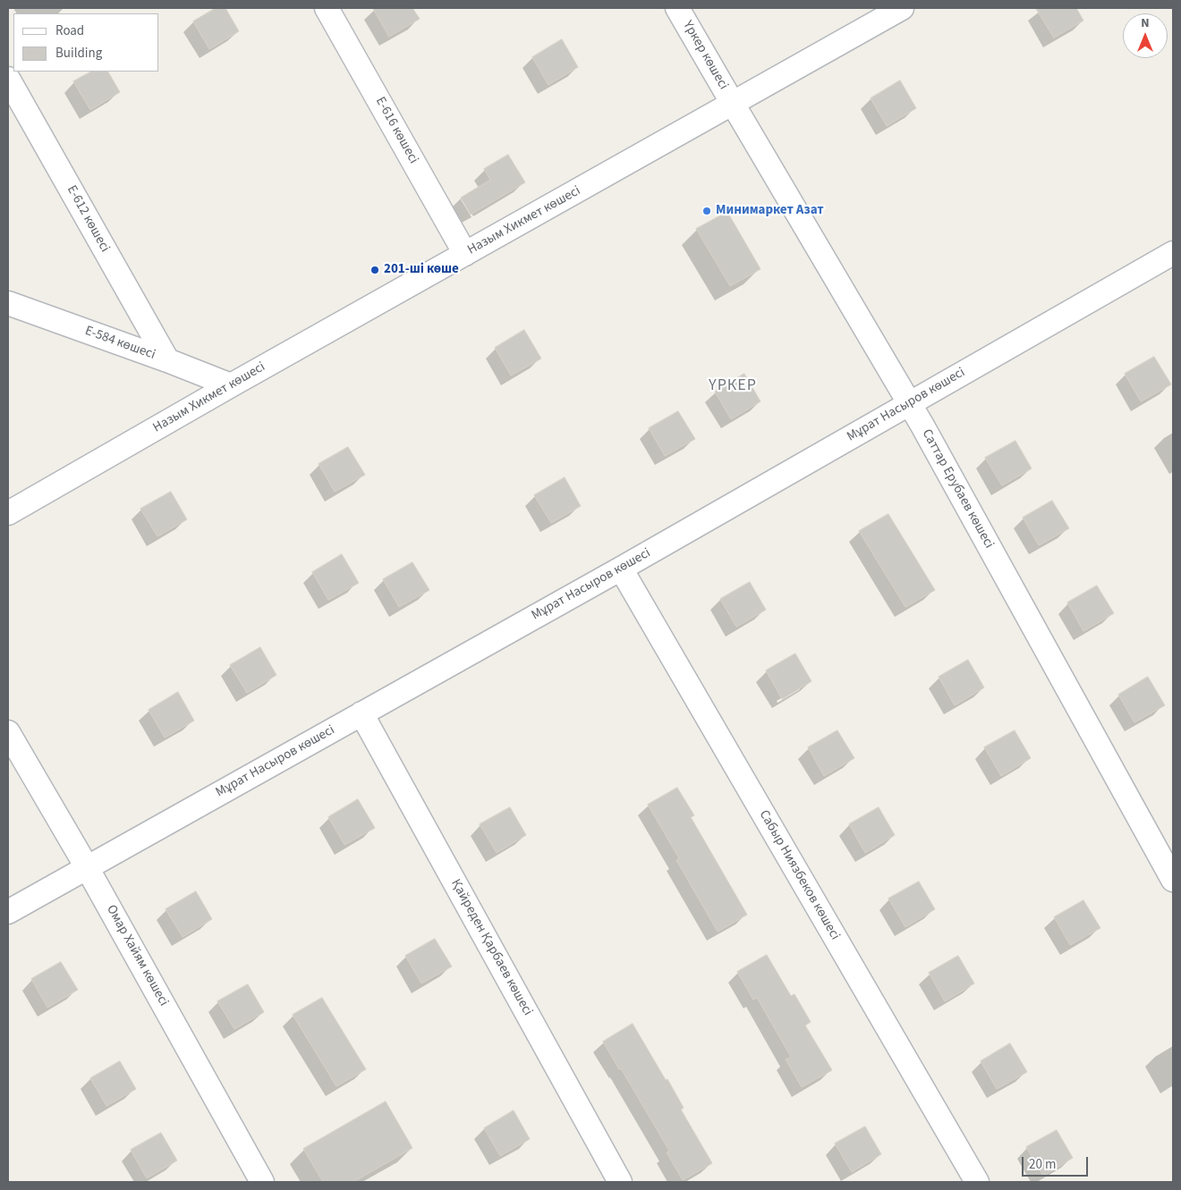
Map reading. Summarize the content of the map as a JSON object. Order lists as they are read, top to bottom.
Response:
{
  "streets": {
    "street": [
      "Үркер көшесі",
      "Е-616 көшесі",
      "Е-612 көшесі",
      "Назым Хикмет көшесі",
      "Е-584 көшесі",
      "Мұрат Насыров көшесі",
      "Саттар Ерубаев көшесі",
      "Сабыр Ниязбеков көшесі",
      "Қайреден Қарбаев көшесі",
      "Омар Хайям көшесі"
    ]
  },
  "crossings": [
    ["Үркер көшесі", "Назым Хикмет көшесі"],
    ["Үркер көшесі", "Саттар Ерубаев көшесі"],
    ["Е-616 көшесі", "Назым Хикмет көшесі"],
    ["Е-612 көшесі", "Е-584 көшесі"],
    ["Назым Хикмет көшесі", "Е-584 көшесі"],
    ["Назым Хикмет көшесі", "Саттар Ерубаев көшесі"],
    ["Мұрат Насыров көшесі", "Саттар Ерубаев көшесі"],
    ["Мұрат Насыров көшесі", "Сабыр Ниязбеков көшесі"],
    ["Мұрат Насыров көшесі", "Қайреден Қарбаев көшесі"],
    ["Мұрат Насыров көшесі", "Омар Хайям көшесі"]
  ],
  "districts": ["ҮРКЕР"],
  "places": ["Минимаркет Азат", "201-ші көше"],
  "legend": ["Road", "Building"],
  "scale_bar": "20 m",
  "north": "top"
}
